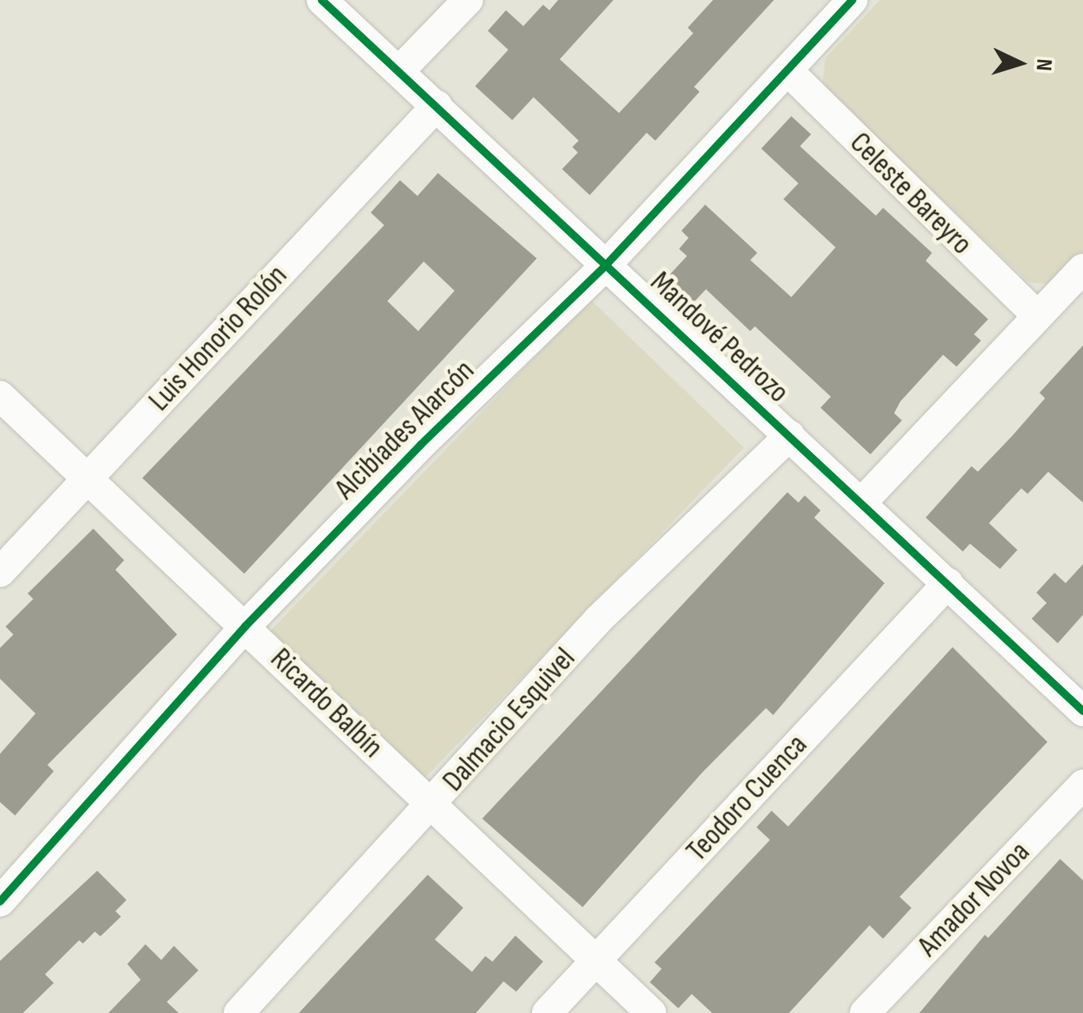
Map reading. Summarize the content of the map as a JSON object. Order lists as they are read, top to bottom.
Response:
{
  "streets": {
    "street": [
      "Celeste Bareyro",
      "Mandové Pedrozo",
      "Luis Honorio Rolón",
      "Alcibíades Alarcón",
      "Ricardo Balbín",
      "Dalmacio Esquivel",
      "Teodoro Cuenca",
      "Amador Novoa"
    ]
  },
  "crossings": [
    ["Celeste Bareyro", "Alcibíades Alarcón"],
    ["Mandové Pedrozo", "Luis Honorio Rolón"],
    ["Mandové Pedrozo", "Alcibíades Alarcón"],
    ["Mandové Pedrozo", "Dalmacio Esquivel"],
    ["Mandové Pedrozo", "Teodoro Cuenca"],
    ["Luis Honorio Rolón", "Ricardo Balbín"],
    ["Alcibíades Alarcón", "Ricardo Balbín"],
    ["Ricardo Balbín", "Dalmacio Esquivel"],
    ["Ricardo Balbín", "Teodoro Cuenca"]
  ],
  "north": "right"
}
